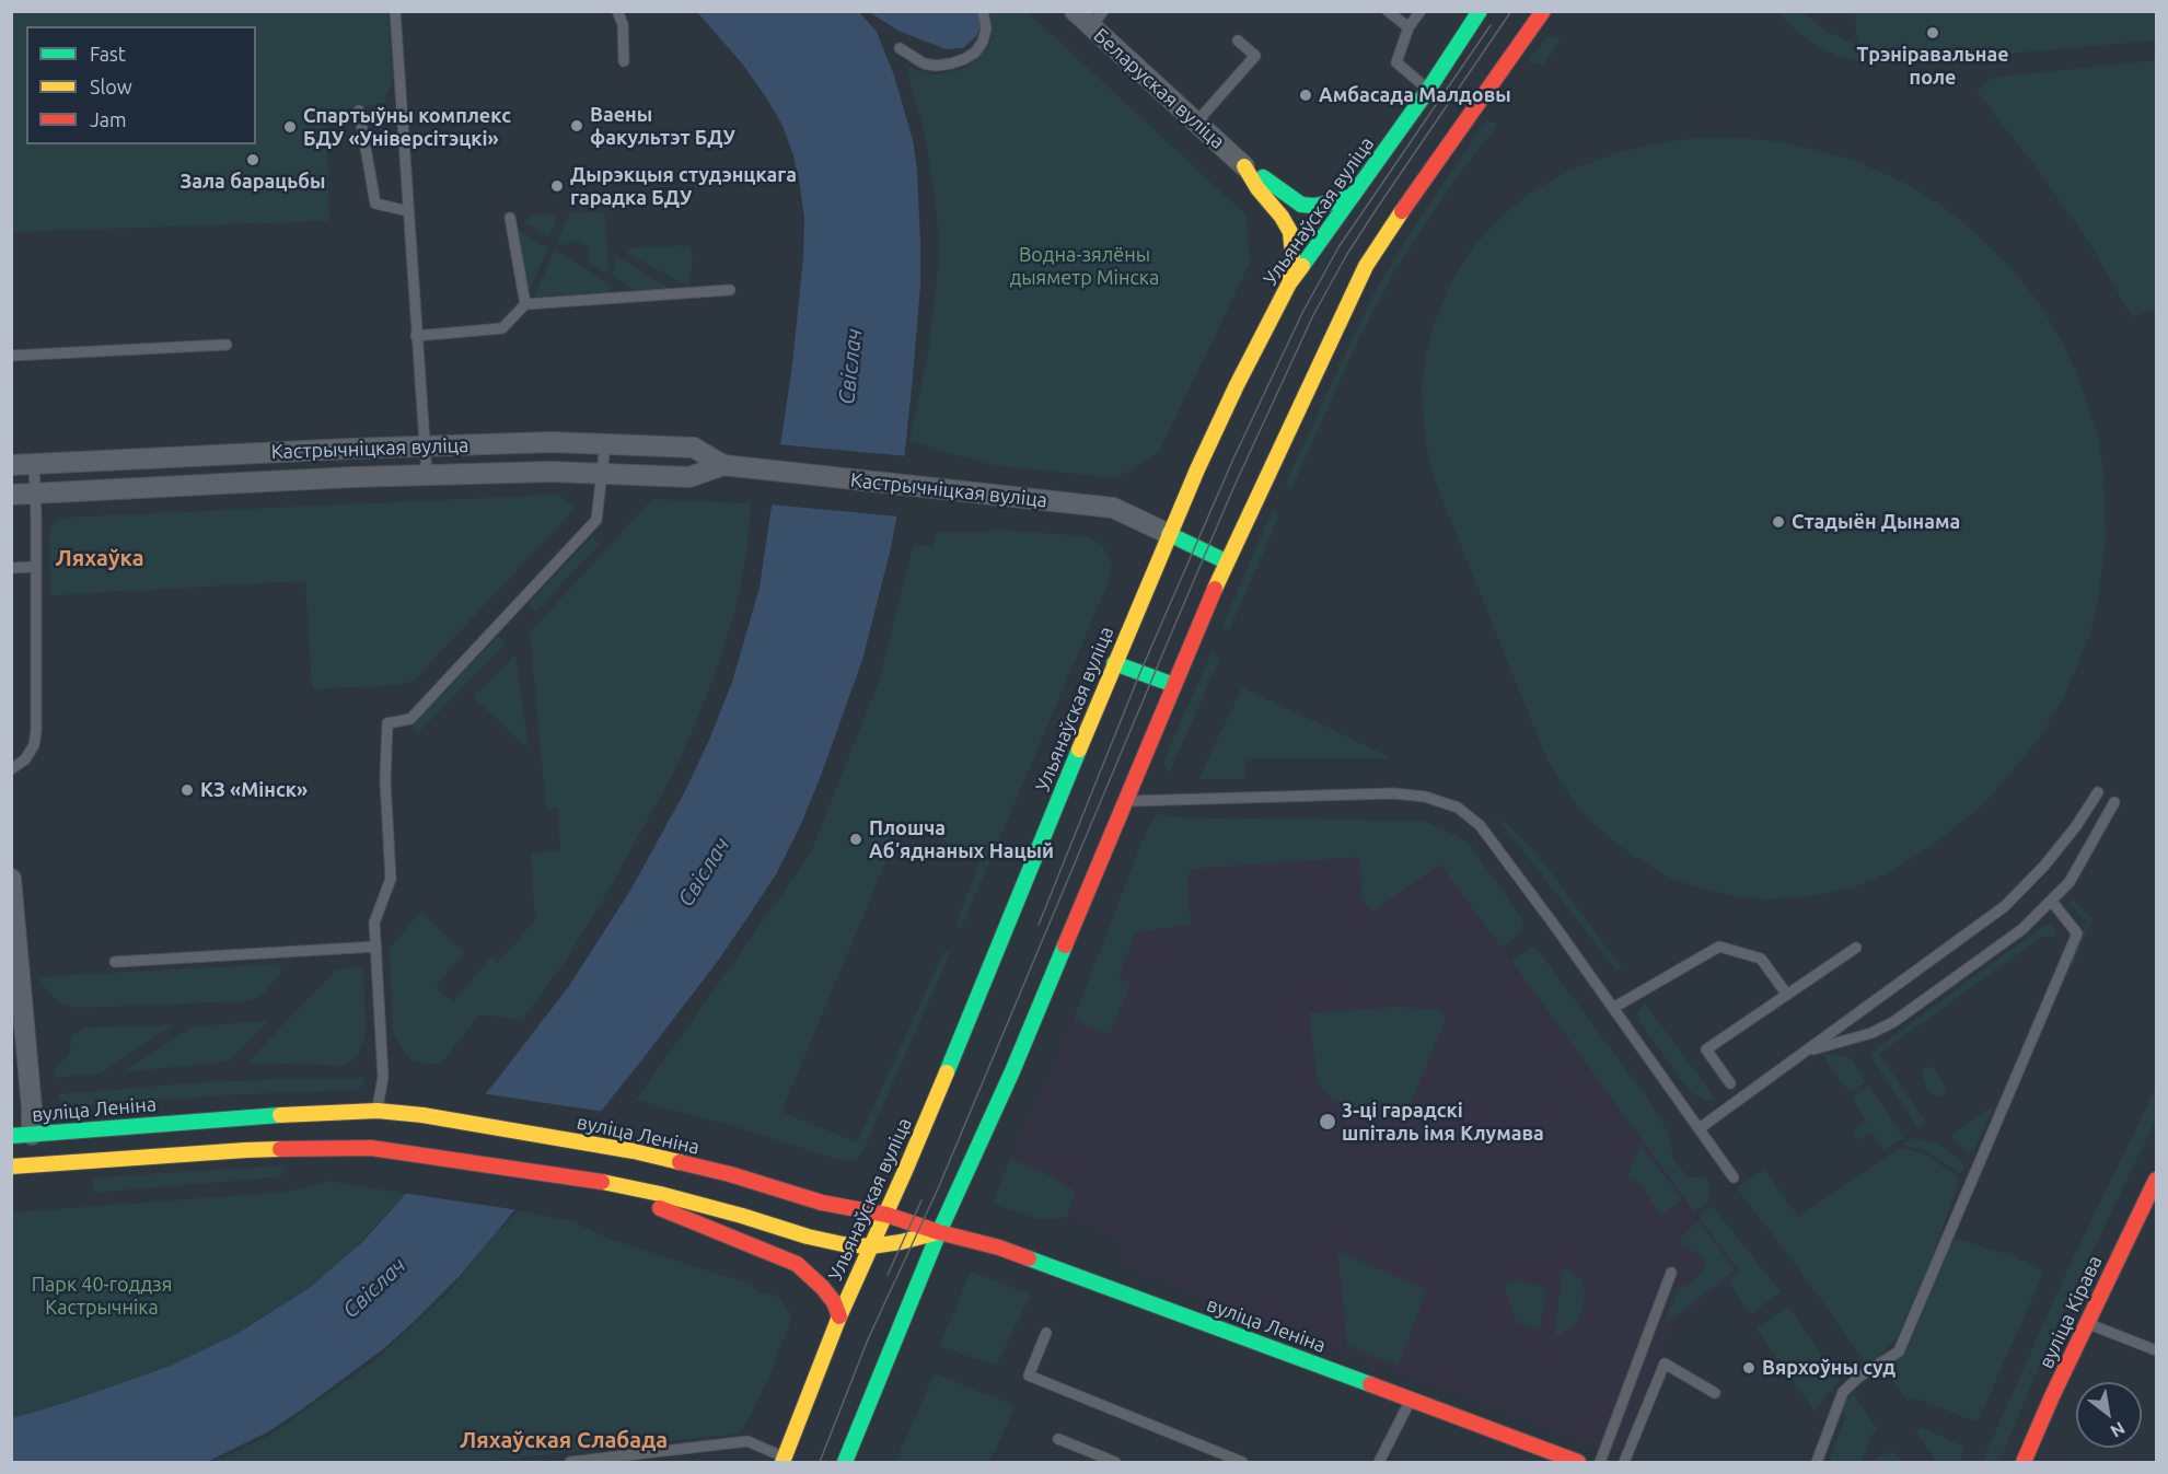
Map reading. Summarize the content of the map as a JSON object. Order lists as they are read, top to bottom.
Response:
{
  "streets": {
    "main road": ["Ульянаўская вуліца", "вуліца Леніна", "вуліца Кірава"],
    "street": ["Беларуская вуліца", "Кастрычніцкая вуліца"]
  },
  "crossings": [
    ["Ульянаўская вуліца", "Кастрычніцкая вуліца"],
    ["Ульянаўская вуліца", "вуліца Леніна"]
  ],
  "districts": ["Ляхаўка", "Ляхаўская Слабада"],
  "water": ["Свіслач"],
  "parks": ["Водна-зялёны дыяметр Мінска", "Парк 40-годдзя Кастрычніка"],
  "places": [
    "Трэніравальнае поле",
    "Амбасада Малдовы",
    "Ваены факультэт БДУ",
    "Спартыўны комплекс БДУ «Універсітэцкі»",
    "Зала барацьбы",
    "Дырэкцыя студэнцкага гарадка БДУ",
    "Стадыён Дынама",
    "КЗ «Мінск»",
    "Плошча Абʼяднаных Нацый",
    "3-ці гарадскі шпіталь імя Клумава",
    "Вярхоўны суд"
  ],
  "legend": ["Fast", "Slow", "Jam"],
  "north": "bottom right"
}
